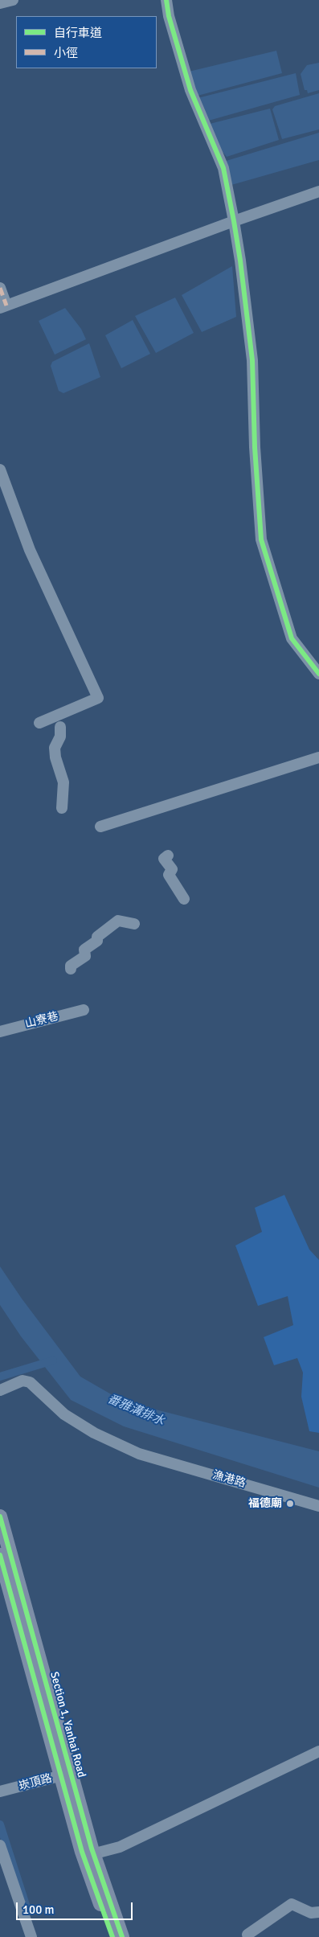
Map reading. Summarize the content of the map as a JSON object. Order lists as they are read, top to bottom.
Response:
{
  "streets": {
    "main road": ["Section 1, Yanhai Road"],
    "street": ["山寮巷", "漁港路", "崁頂路"]
  },
  "crossings": [
    ["Section 1, Yanhai Road", "崁頂路"]
  ],
  "water": ["番雅溝排水"],
  "places": ["福德廟"],
  "legend": ["自行車道", "小徑"],
  "scale_bar": "100 m"
}
